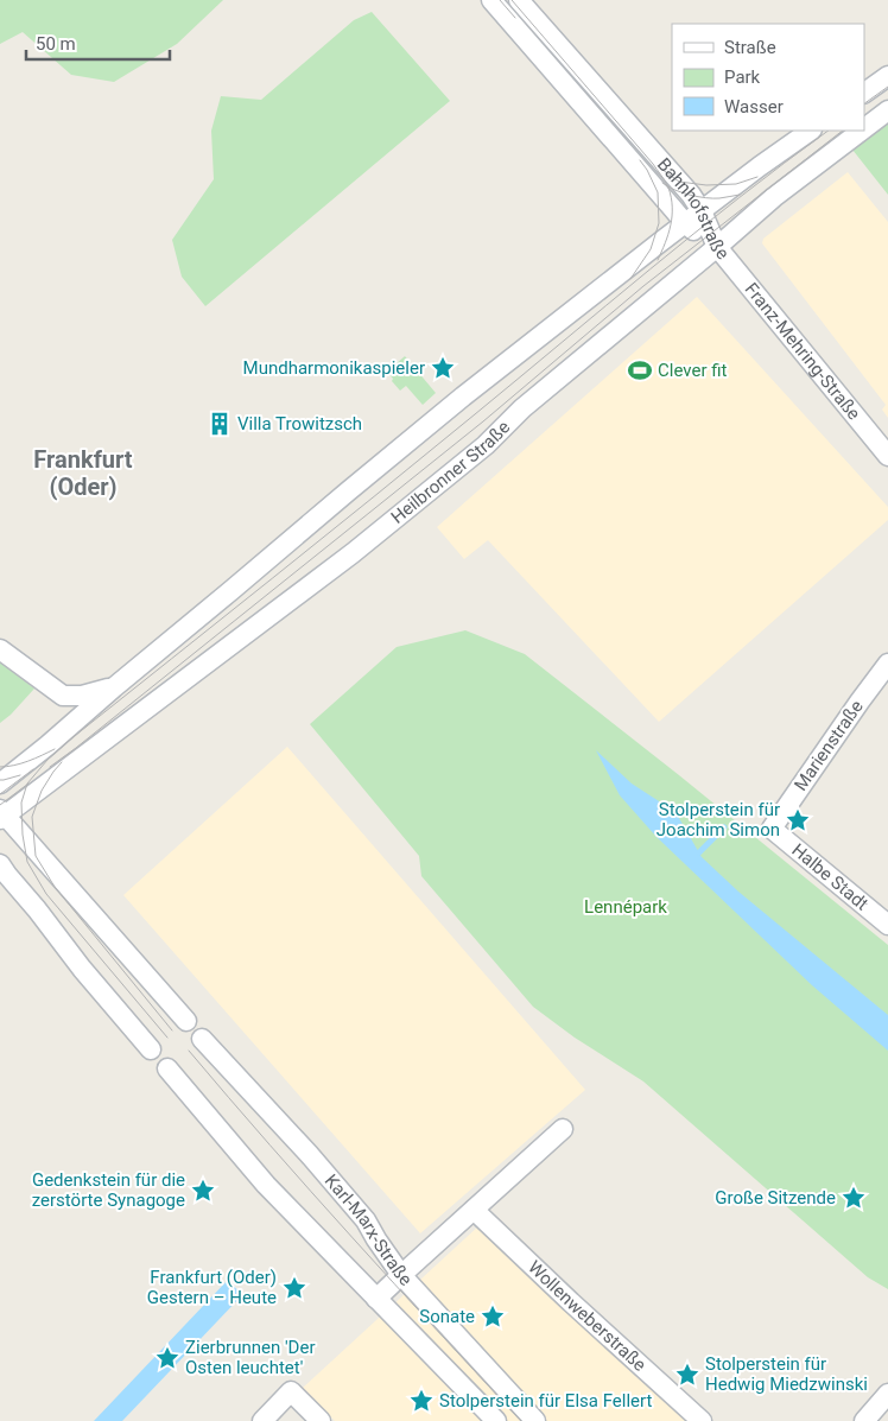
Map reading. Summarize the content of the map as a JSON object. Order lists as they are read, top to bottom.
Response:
{
  "streets": {
    "street": [
      "Bahnhofstraße",
      "Franz-Mehring-Straße",
      "Heilbronner Straße",
      "Marienstraße",
      "Halbe Stadt",
      "Karl-Marx-Straße",
      "Wollenweberstraße"
    ]
  },
  "crossings": [
    ["Bahnhofstraße", "Franz-Mehring-Straße"],
    ["Bahnhofstraße", "Heilbronner Straße"],
    ["Franz-Mehring-Straße", "Heilbronner Straße"],
    ["Marienstraße", "Halbe Stadt"]
  ],
  "districts": ["Frankfurt (Oder)"],
  "parks": ["Lennépark"],
  "places": {
    "place": [
      "Mundharmonikaspieler",
      "Stolperstein für Joachim Simon",
      "Gedenkstein für die zerstörte Synagoge",
      "Große Sitzende",
      "Frankfurt (Oder) Gestern – Heute",
      "Sonate",
      "Zierbrunnen 'Der Osten leuchtet'",
      "Stolperstein für Hedwig Miedzwinski",
      "Stolperstein für Elsa Fellert"
    ],
    "sports": ["Clever fit"],
    "building": ["Villa Trowitzsch"]
  },
  "legend": ["Straße", "Park", "Wasser"],
  "scale_bar": "50 m"
}
